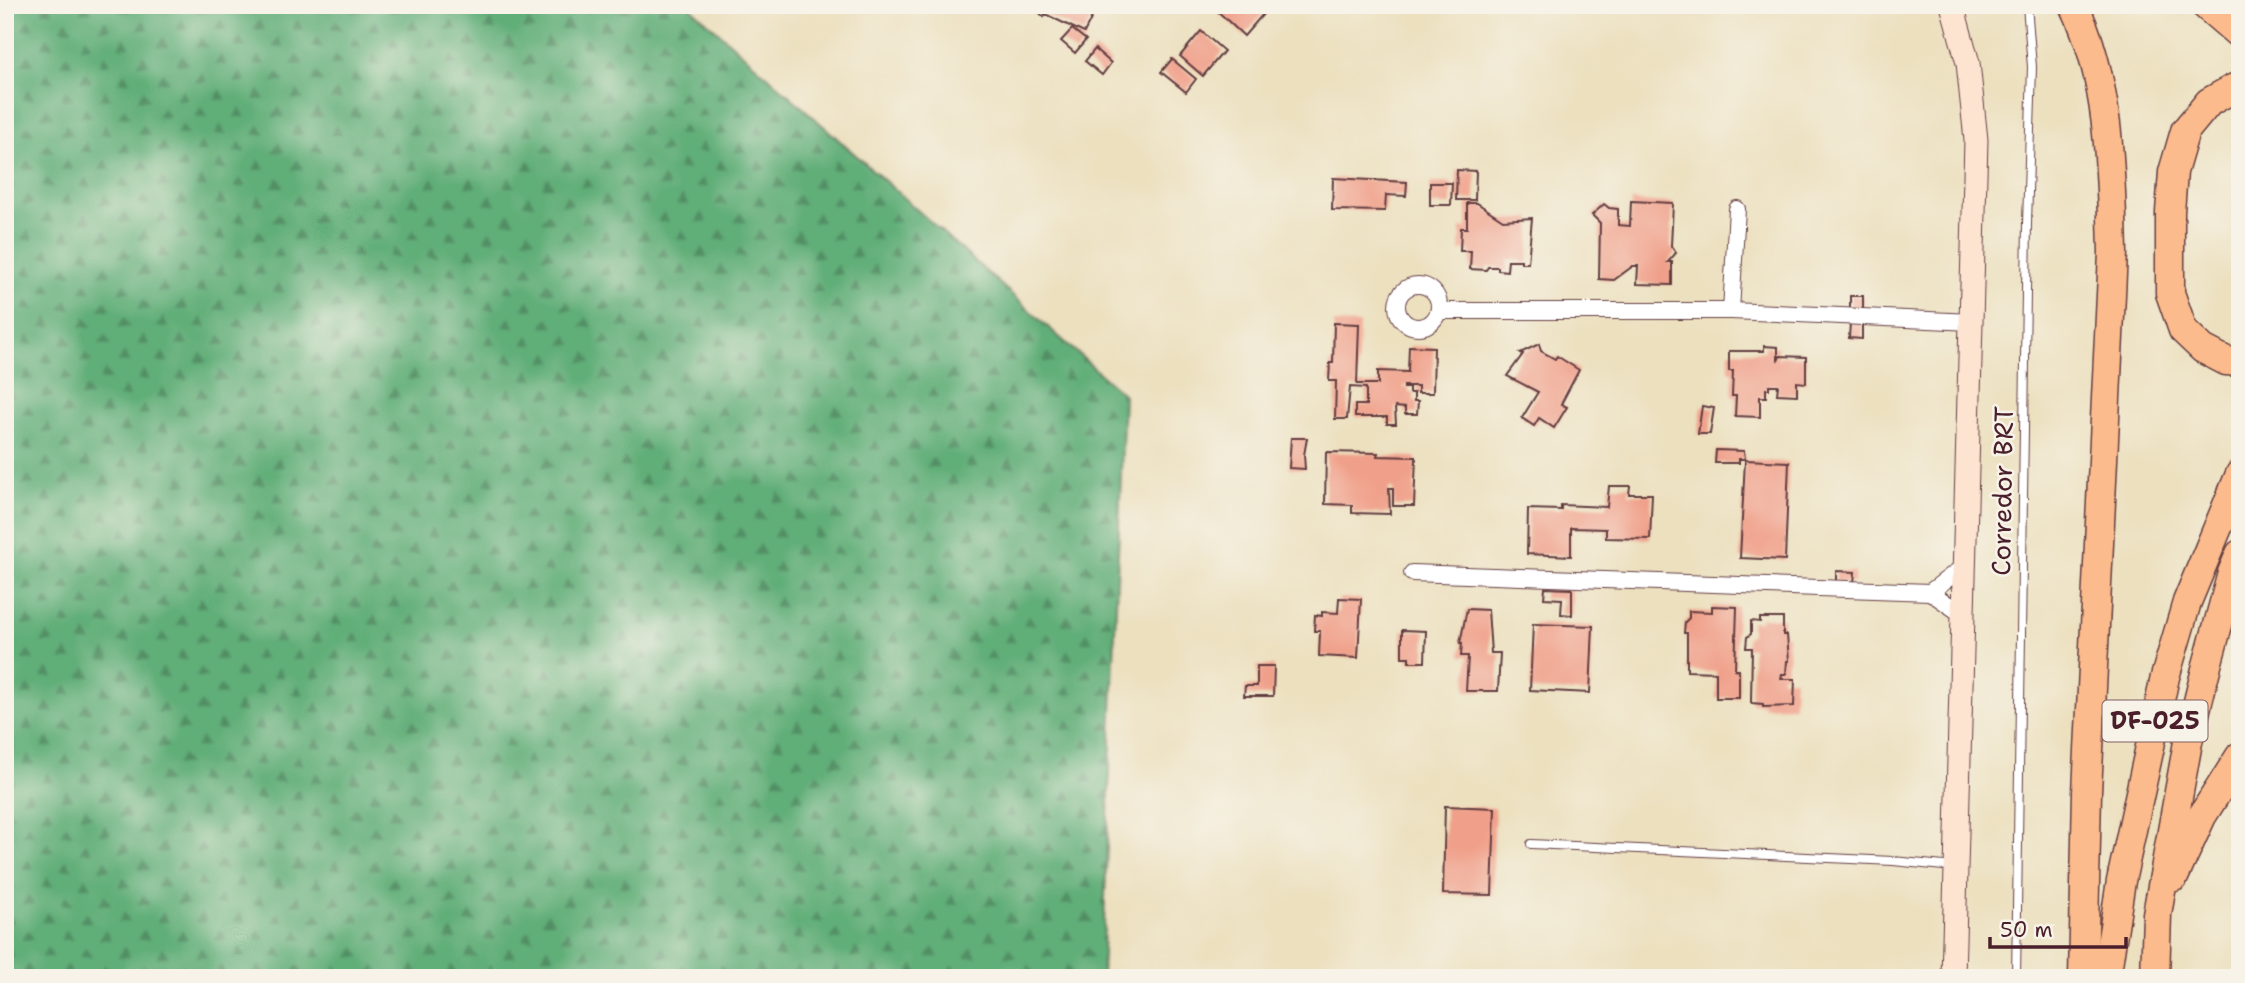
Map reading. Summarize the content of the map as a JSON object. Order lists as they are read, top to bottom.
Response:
{
  "streets": {
    "highway": ["DF-025"],
    "lane": ["Corredor BRT"]
  },
  "scale_bar": "50 m"
}
